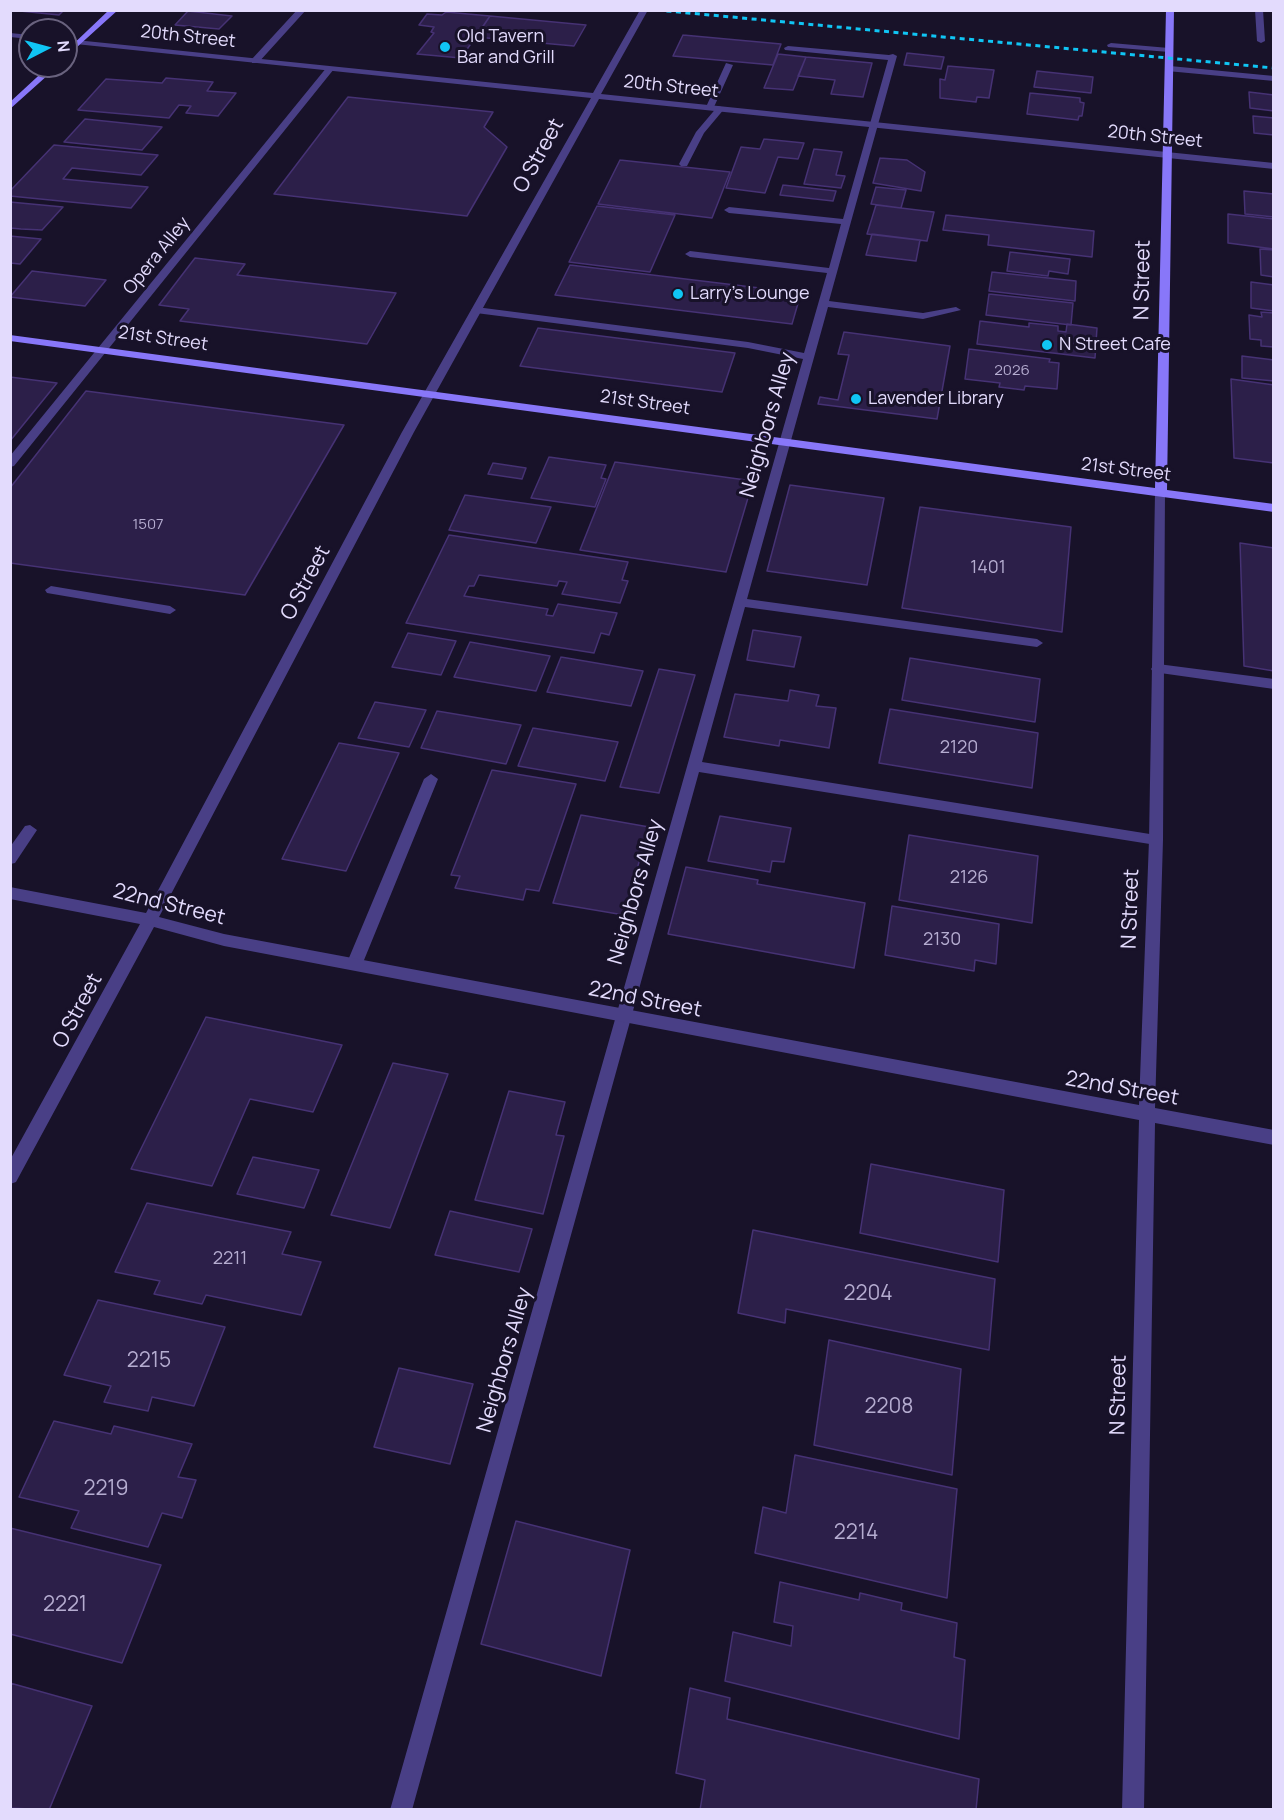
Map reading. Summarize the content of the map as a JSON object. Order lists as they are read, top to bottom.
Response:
{
  "streets": {
    "main road": ["N Street", "21st Street"],
    "street": [
      "20th Street",
      "O Street",
      "Opera Alley",
      "Neighbors Alley",
      "22nd Street"
    ]
  },
  "crossings": [
    ["20th Street", "O Street"],
    ["20th Street", "Opera Alley"],
    ["20th Street", "N Street"],
    ["20th Street", "Neighbors Alley"],
    ["O Street", "21st Street"],
    ["O Street", "22nd Street"],
    ["Opera Alley", "21st Street"],
    ["N Street", "21st Street"],
    ["N Street", "22nd Street"],
    ["21st Street", "Neighbors Alley"],
    ["Neighbors Alley", "22nd Street"]
  ],
  "places": [
    "Old Tavern Bar and Grill",
    "Larry’s Lounge",
    "N Street Cafe",
    "Lavender Library"
  ],
  "house_numbers": [
    "2026",
    "1507",
    "1401",
    "2120",
    "2126",
    "2130",
    "2211",
    "2204",
    "2215",
    "2208",
    "2219",
    "2214",
    "2221"
  ],
  "north": "right"
}
